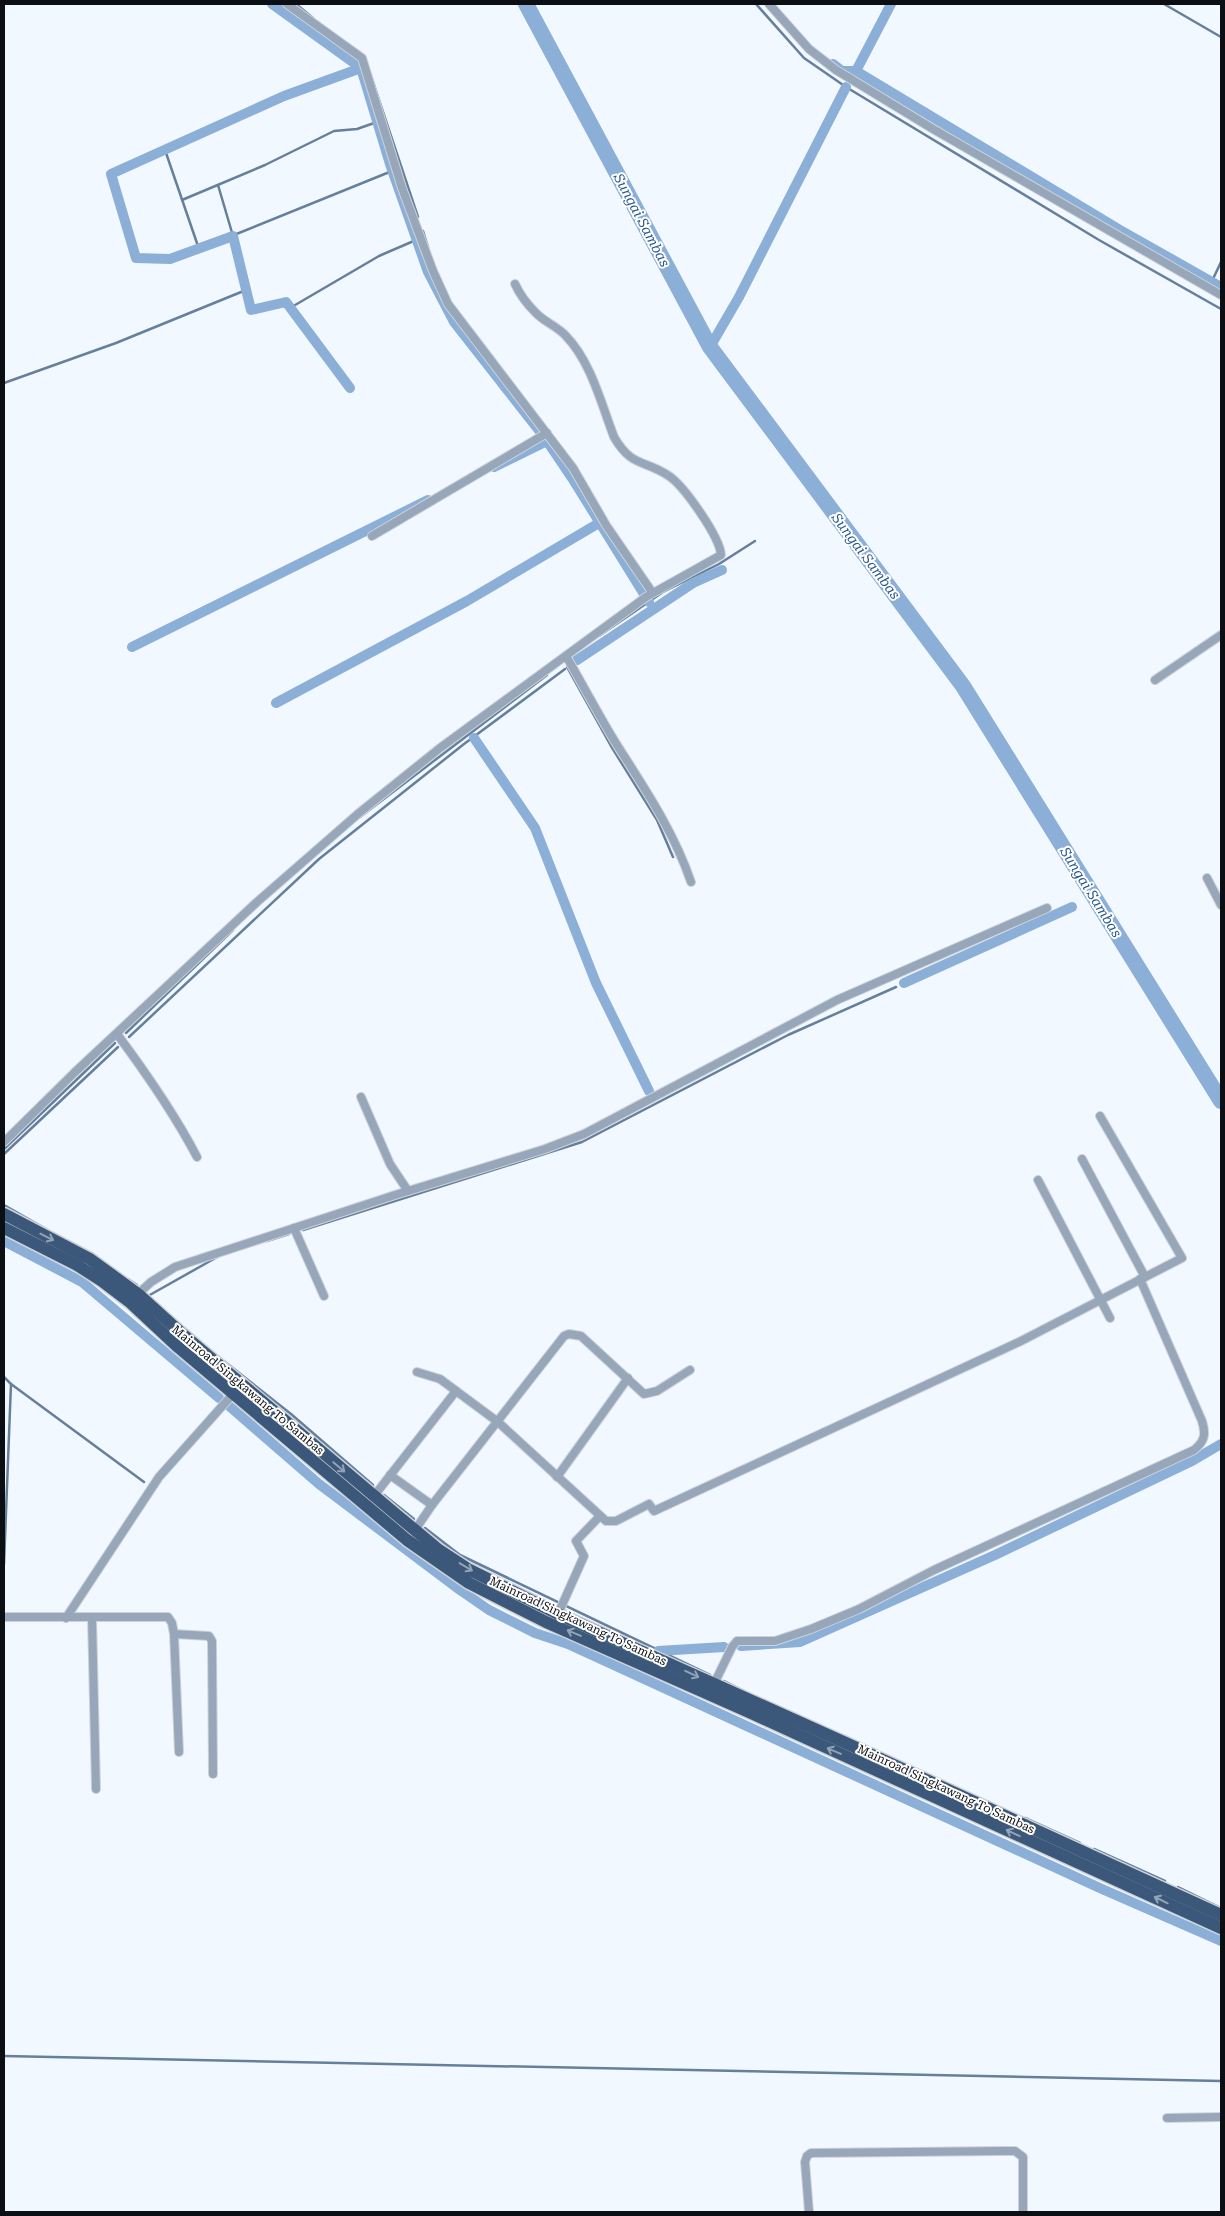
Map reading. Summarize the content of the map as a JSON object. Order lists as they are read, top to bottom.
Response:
{
  "streets": {
    "highway": ["Mainroad Singkawang To Sambas"]
  },
  "water": ["Sungai Sambas"]
}
